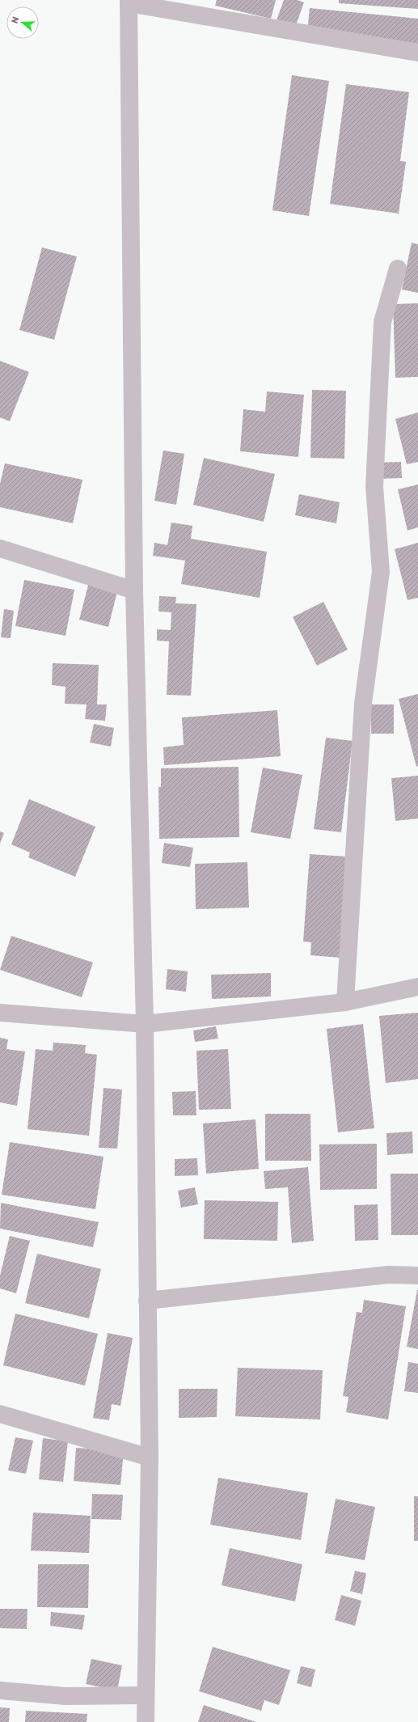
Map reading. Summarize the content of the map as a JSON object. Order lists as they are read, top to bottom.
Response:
{
  "north": "left"
}
